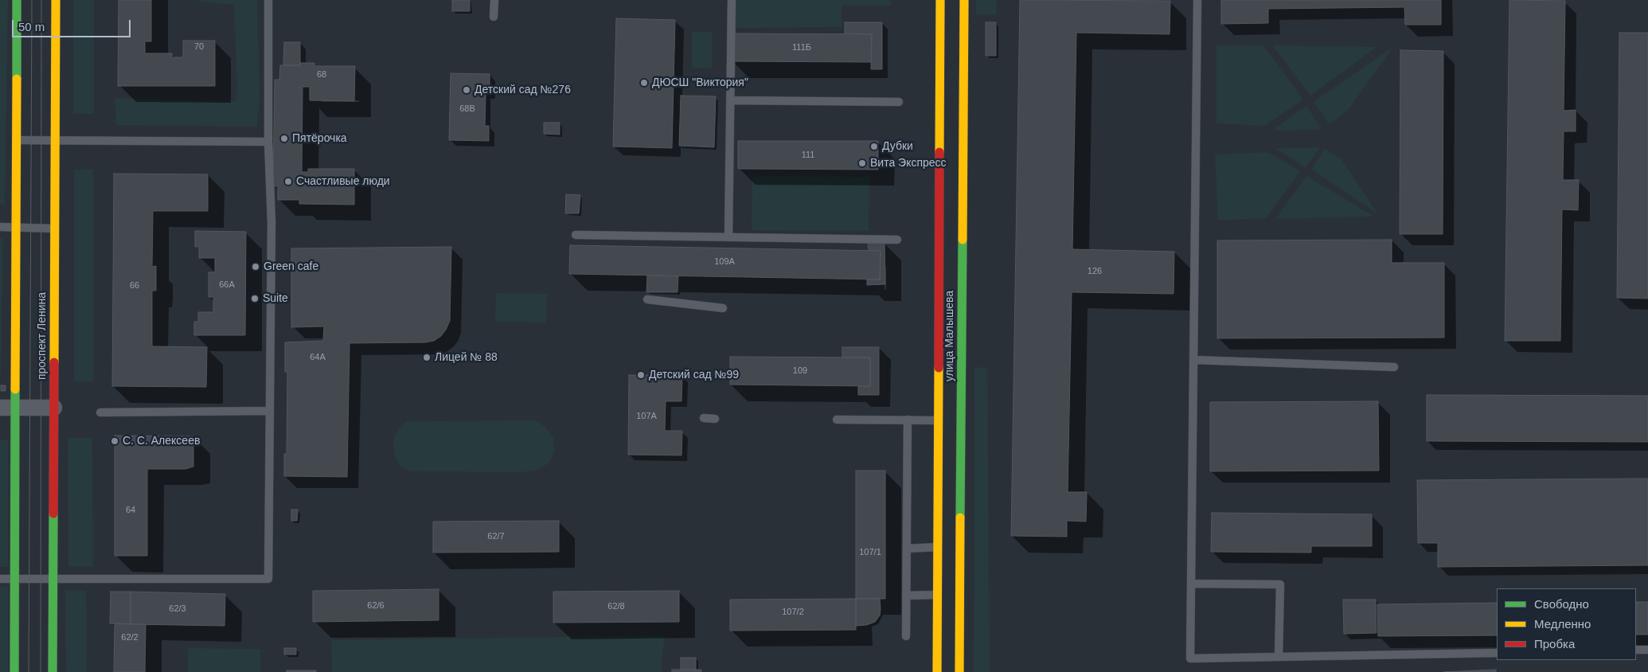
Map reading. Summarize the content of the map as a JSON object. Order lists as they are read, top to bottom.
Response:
{
  "streets": {
    "main road": ["проспект Ленина", "улица Малышева"]
  },
  "places": [
    "ДЮСШ \"Виктория\"",
    "Детский сад №276",
    "Пятёрочка",
    "Дубки",
    "Вита Экспресс",
    "Счастливые люди",
    "Green cafe",
    "Suite",
    "Лицей № 88",
    "Детский сад №99",
    "С. С. Алексеев"
  ],
  "house_numbers": [
    "70",
    "111Б",
    "68",
    "68В",
    "111",
    "109А",
    "126",
    "66А",
    "66",
    "64А",
    "109",
    "107А",
    "64",
    "62/7",
    "107/1",
    "62/6",
    "62/8",
    "62/3",
    "107/2",
    "62/2"
  ],
  "legend": ["Свободно", "Медленно", "Пробка"],
  "scale_bar": "50 m"
}
